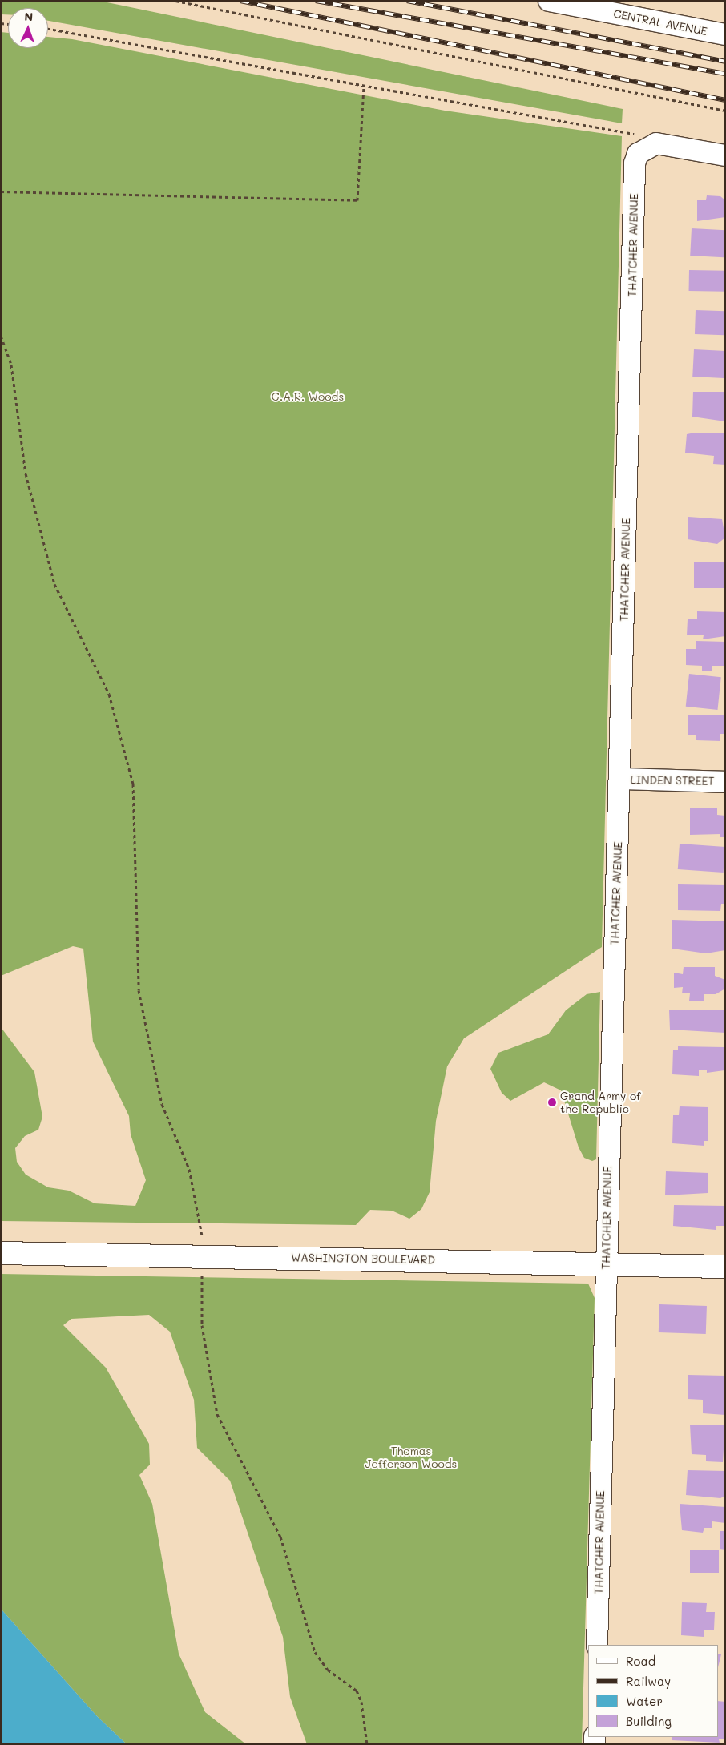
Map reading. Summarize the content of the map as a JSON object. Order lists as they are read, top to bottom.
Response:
{
  "streets": {
    "street": [
      "CENTRAL AVENUE",
      "THATCHER AVENUE",
      "LINDEN STREET",
      "WASHINGTON BOULEVARD"
    ]
  },
  "crossings": [
    ["THATCHER AVENUE", "LINDEN STREET"],
    ["THATCHER AVENUE", "WASHINGTON BOULEVARD"]
  ],
  "parks": ["G.A.R. Woods", "Thomas Jefferson Woods"],
  "places": ["Grand Army of the Republic"],
  "legend": [
    "Road",
    "Railway",
    "Water",
    "Building"
  ],
  "north": "top"
}
